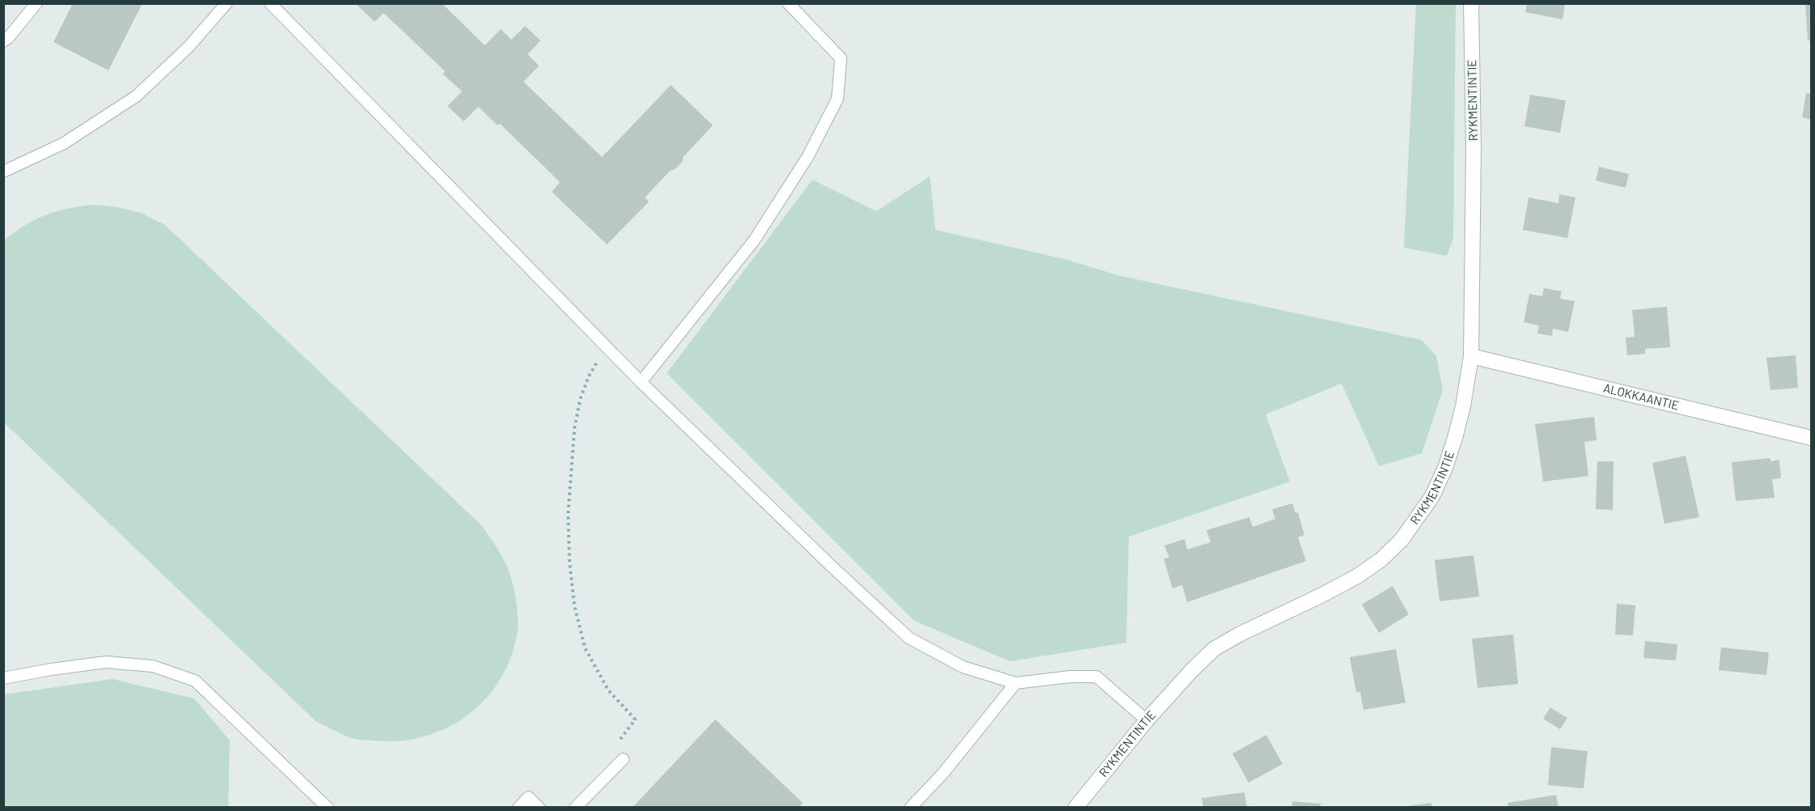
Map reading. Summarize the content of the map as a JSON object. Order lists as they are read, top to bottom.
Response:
{
  "streets": {
    "street": ["RYKMENTINTIE", "ALOKKAANTIE"]
  },
  "crossings": [
    ["RYKMENTINTIE", "ALOKKAANTIE"]
  ]
}
